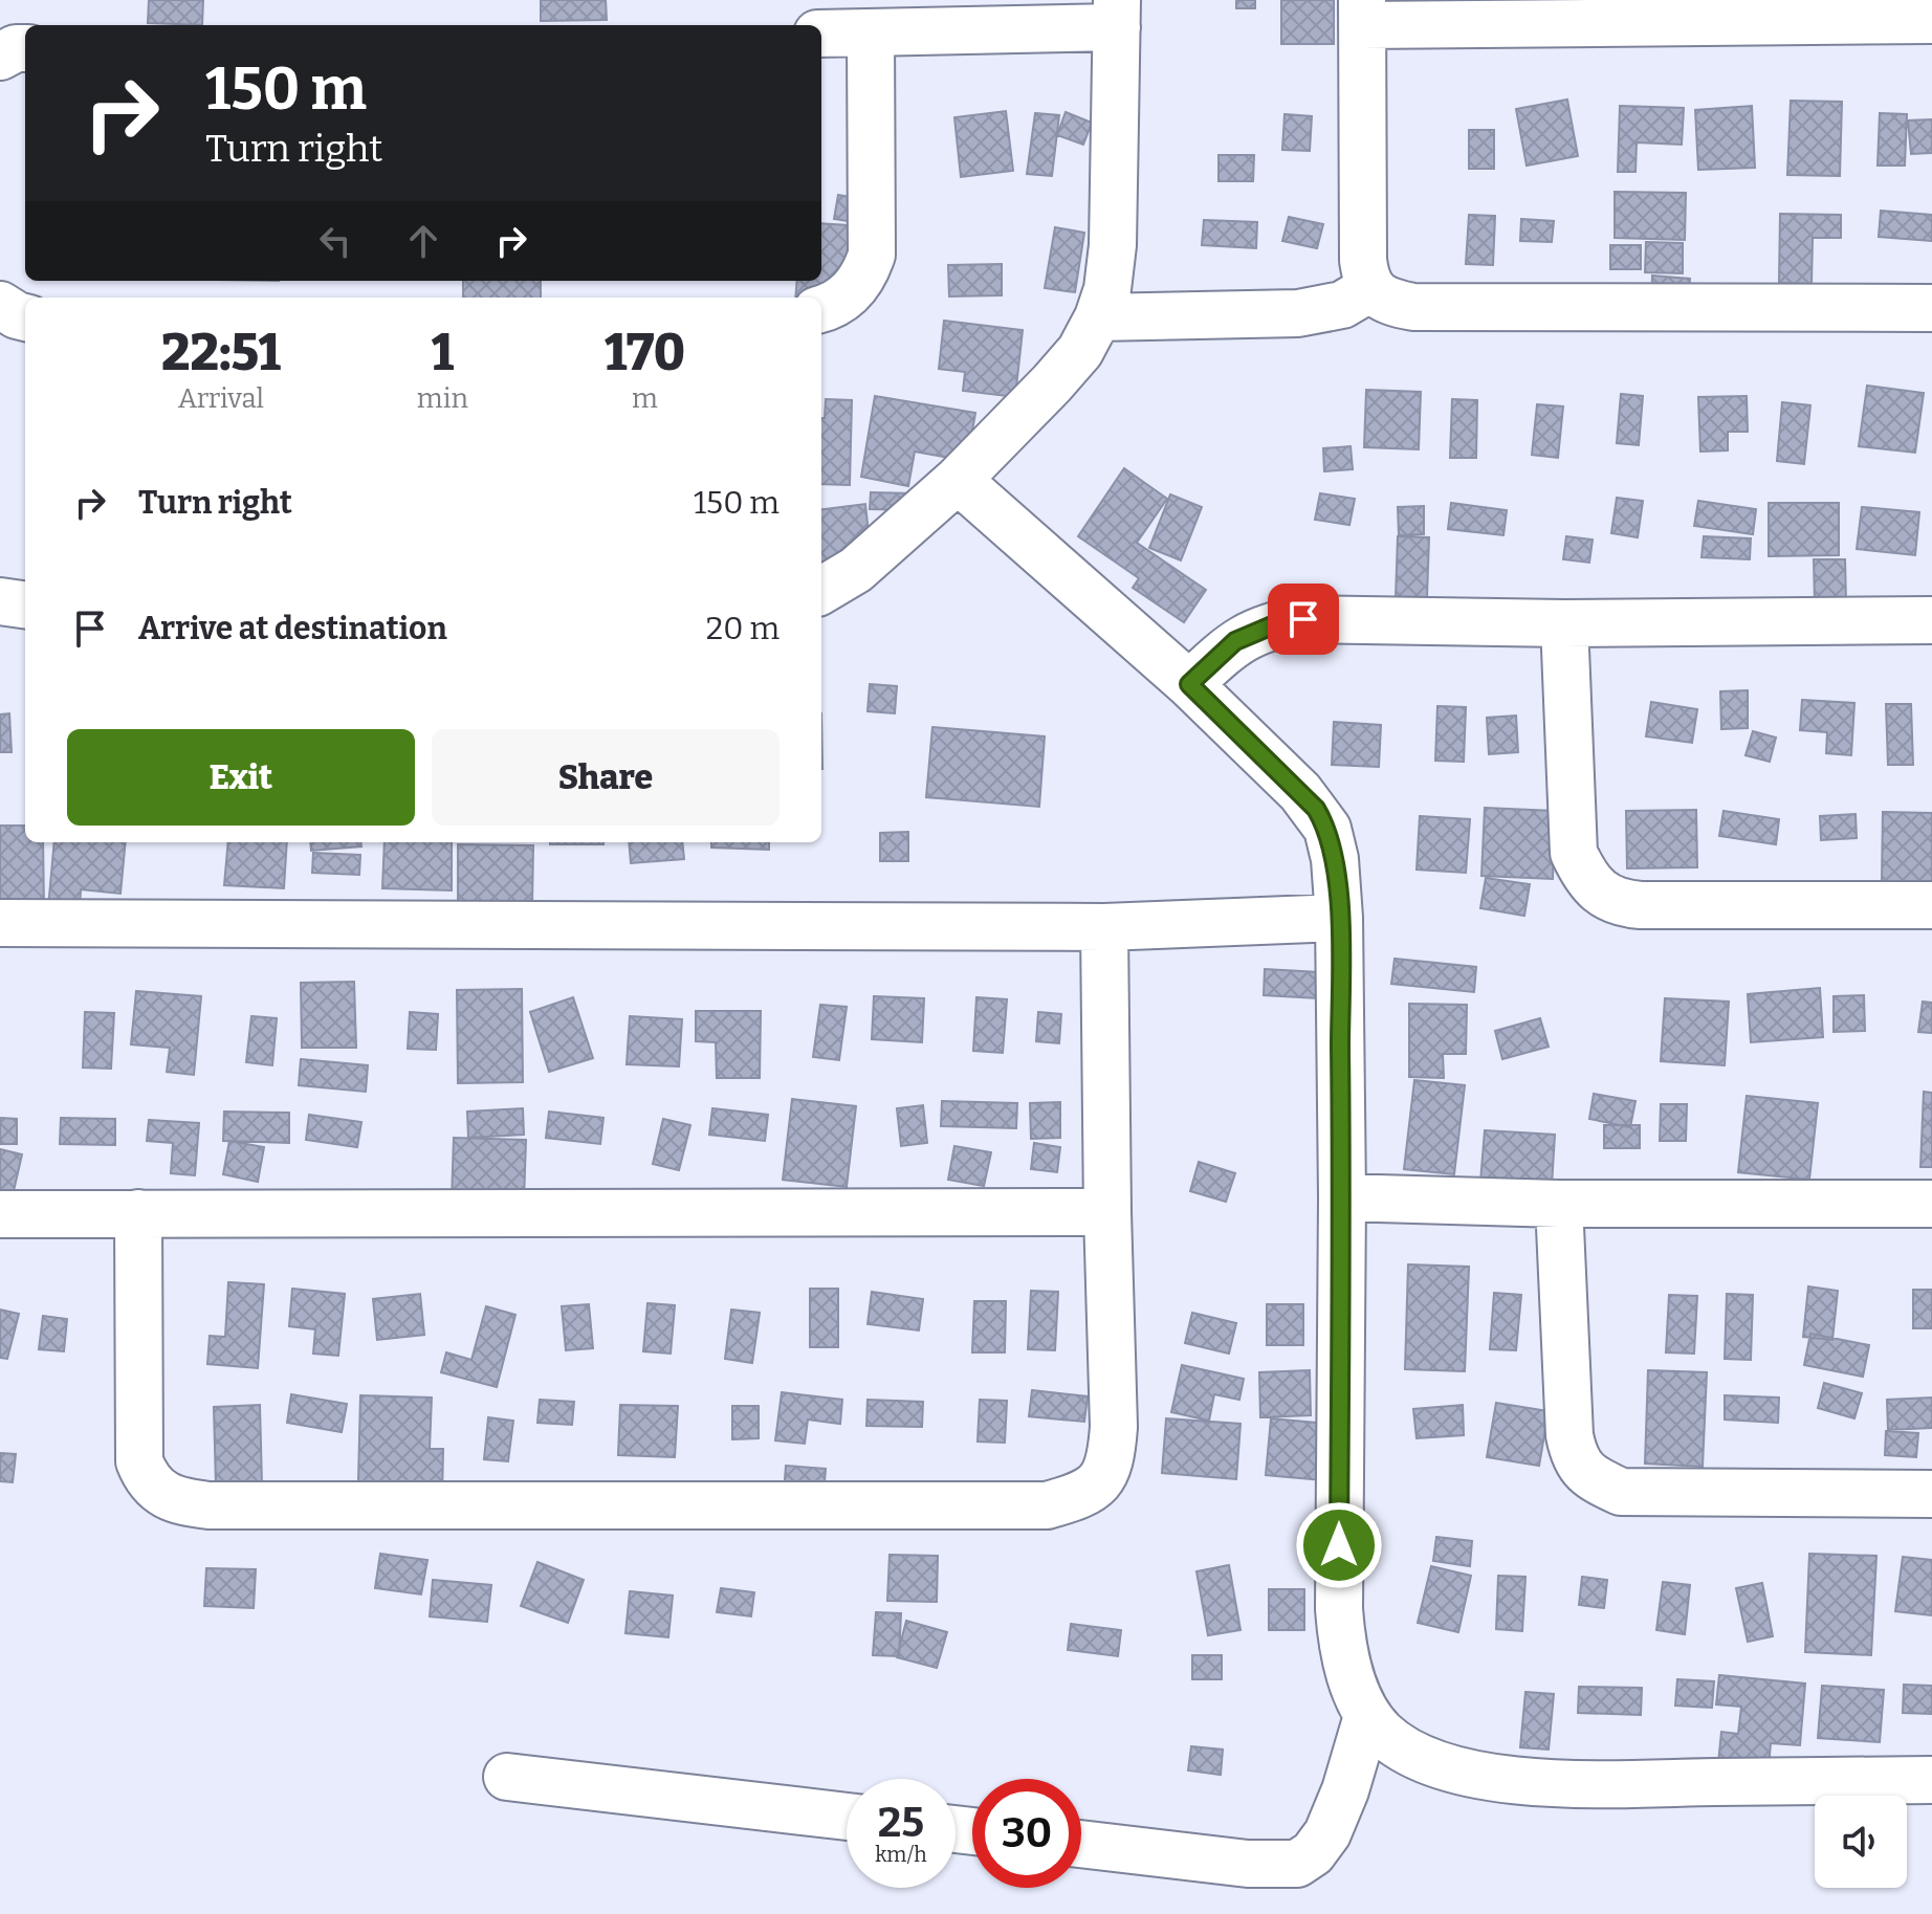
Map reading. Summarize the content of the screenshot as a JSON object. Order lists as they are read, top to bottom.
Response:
{
  "page": {
    "turn": ["150 m", "Turn right"],
    "eta": [
      "22:51",
      "Arrival",
      "1",
      "min",
      "170",
      "m"
    ],
    "list": [
      {
        "name": "Turn right",
        "value": "150 m"
      },
      {
        "name": "Arrive at destination",
        "value": "20 m"
      }
    ],
    "buttons": ["Exit", "Share"],
    "speed": "25 km/h",
    "limit": "30"
  }
}
